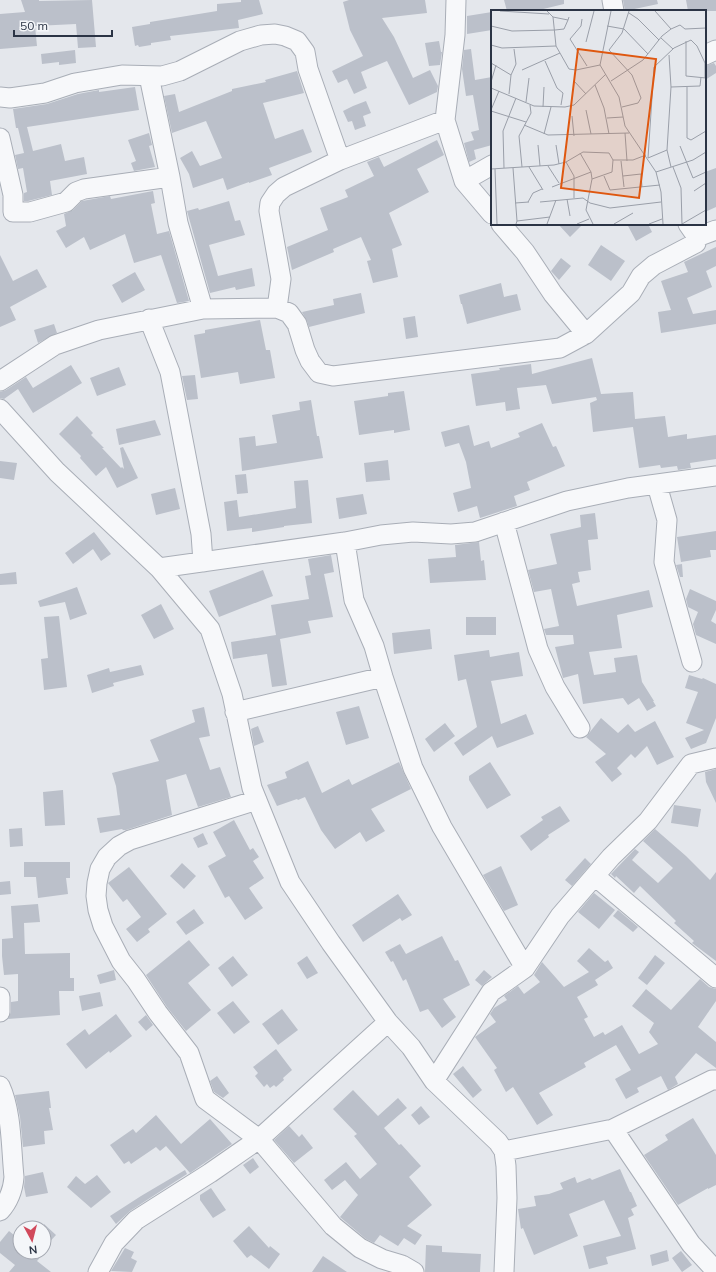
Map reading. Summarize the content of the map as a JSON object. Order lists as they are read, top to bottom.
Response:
{
  "scale_bar": "50 m",
  "north": "bottom"
}
